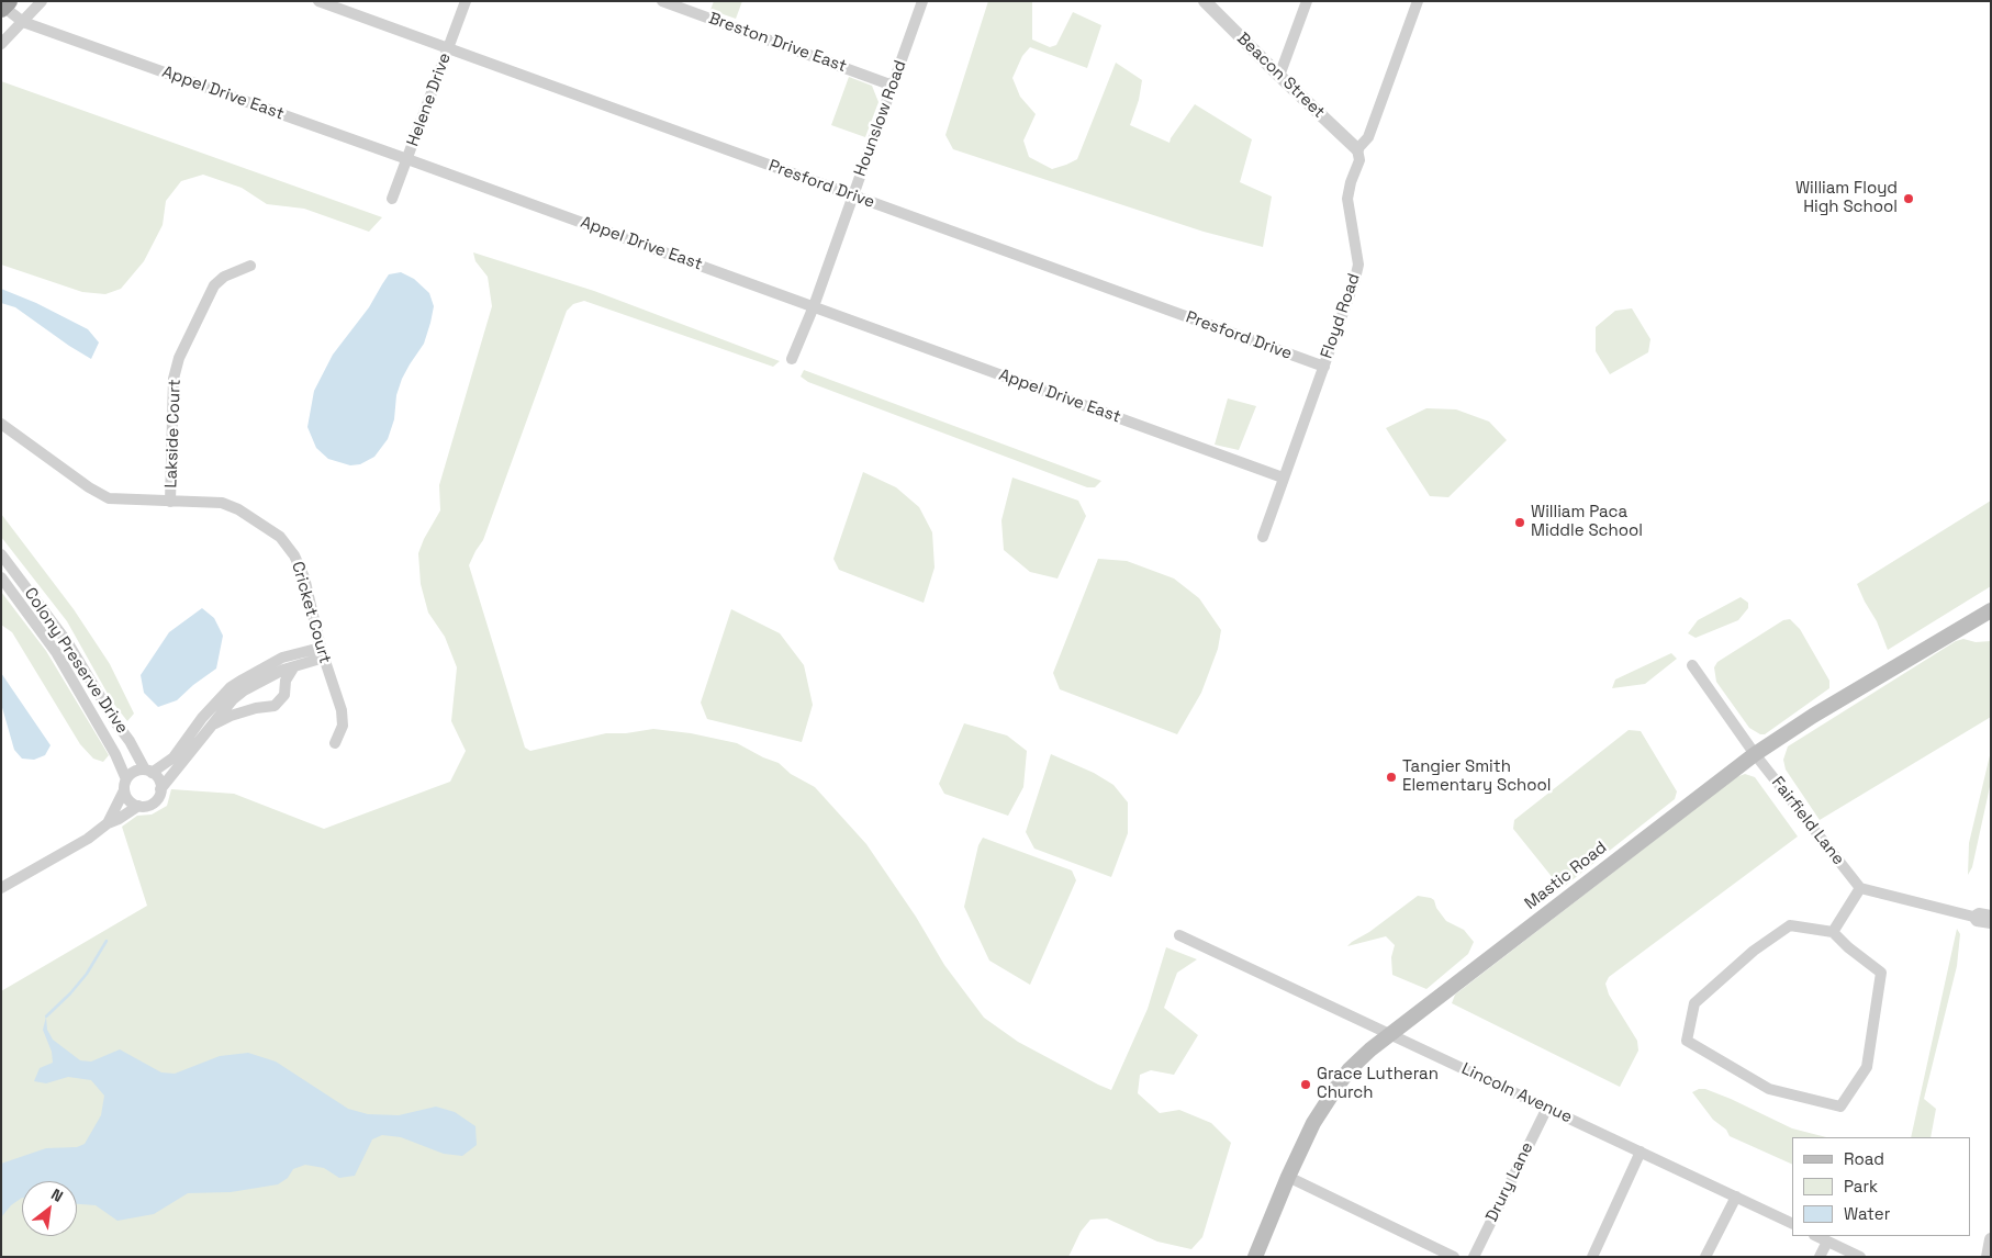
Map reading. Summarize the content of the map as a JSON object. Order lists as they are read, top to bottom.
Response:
{
  "streets": {
    "main road": ["Mastic Road"],
    "street": [
      "Breston Drive East",
      "Beacon Street",
      "Appel Drive East",
      "Helene Drive",
      "Hounslow Road",
      "Presford Drive",
      "Floyd Road",
      "Lakside Court",
      "Cricket Court",
      "Colony Preserve Drive",
      "Fairfield Lane",
      "Lincoln Avenue",
      "Drury Lane"
    ]
  },
  "crossings": [
    ["Breston Drive East", "Hounslow Road"],
    ["Beacon Street", "Floyd Road"],
    ["Appel Drive East", "Helene Drive"],
    ["Appel Drive East", "Hounslow Road"],
    ["Appel Drive East", "Floyd Road"],
    ["Helene Drive", "Presford Drive"],
    ["Hounslow Road", "Presford Drive"],
    ["Presford Drive", "Floyd Road"],
    ["Lakside Court", "Cricket Court"],
    ["Fairfield Lane", "Mastic Road"],
    ["Mastic Road", "Lincoln Avenue"],
    ["Lincoln Avenue", "Drury Lane"]
  ],
  "places": [
    "William Floyd High School",
    "William Paca Middle School",
    "Tangier Smith Elementary School",
    "Grace Lutheran Church"
  ],
  "legend": ["Road", "Park", "Water"],
  "north": "top right"
}
